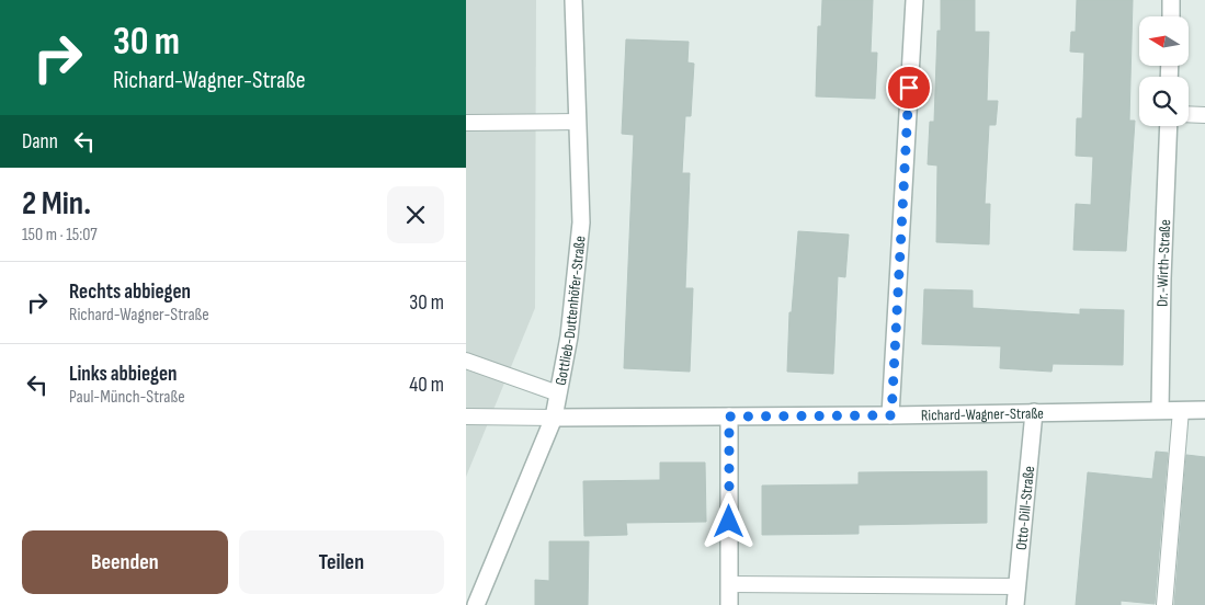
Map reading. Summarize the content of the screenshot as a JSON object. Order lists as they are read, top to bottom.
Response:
{
  "streets": {
    "street": [
      "Dr.-Wirth-Straße",
      "Gottlieb-Duttenhöfer-Straße",
      "Richard-Wagner-Straße",
      "Otto-Dill-Straße"
    ]
  },
  "crossings": [
    ["Dr.-Wirth-Straße", "Richard-Wagner-Straße"],
    ["Gottlieb-Duttenhöfer-Straße", "Richard-Wagner-Straße"],
    ["Richard-Wagner-Straße", "Otto-Dill-Straße"]
  ],
  "north": "left",
  "page": {
    "turn": ["30 m", "Richard-Wagner-Straße"],
    "then": "Dann",
    "heading": ["2 Min.", "150 m · 15:07"],
    "list": [
      {
        "name": "Rechts abbiegen",
        "note": "Richard-Wagner-Straße",
        "value": "30 m"
      },
      {
        "name": "Links abbiegen",
        "note": "Paul-Münch-Straße",
        "value": "40 m"
      }
    ],
    "buttons": ["Beenden", "Teilen"]
  }
}
